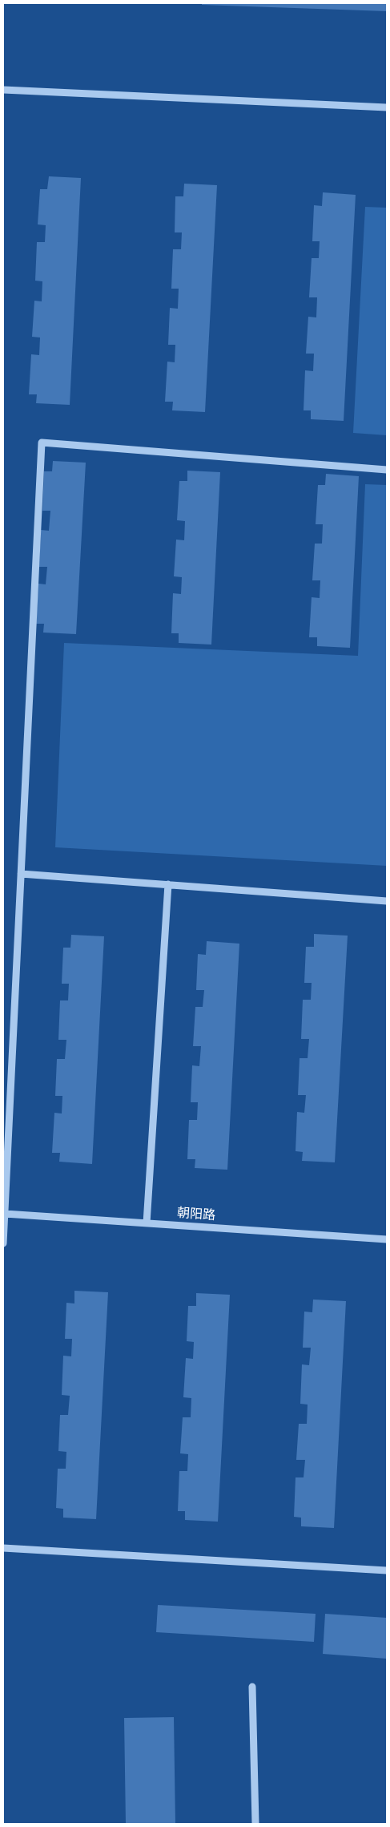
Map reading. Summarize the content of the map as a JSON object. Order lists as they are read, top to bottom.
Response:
{
  "streets": {
    "street": ["朝阳路"]
  }
}
